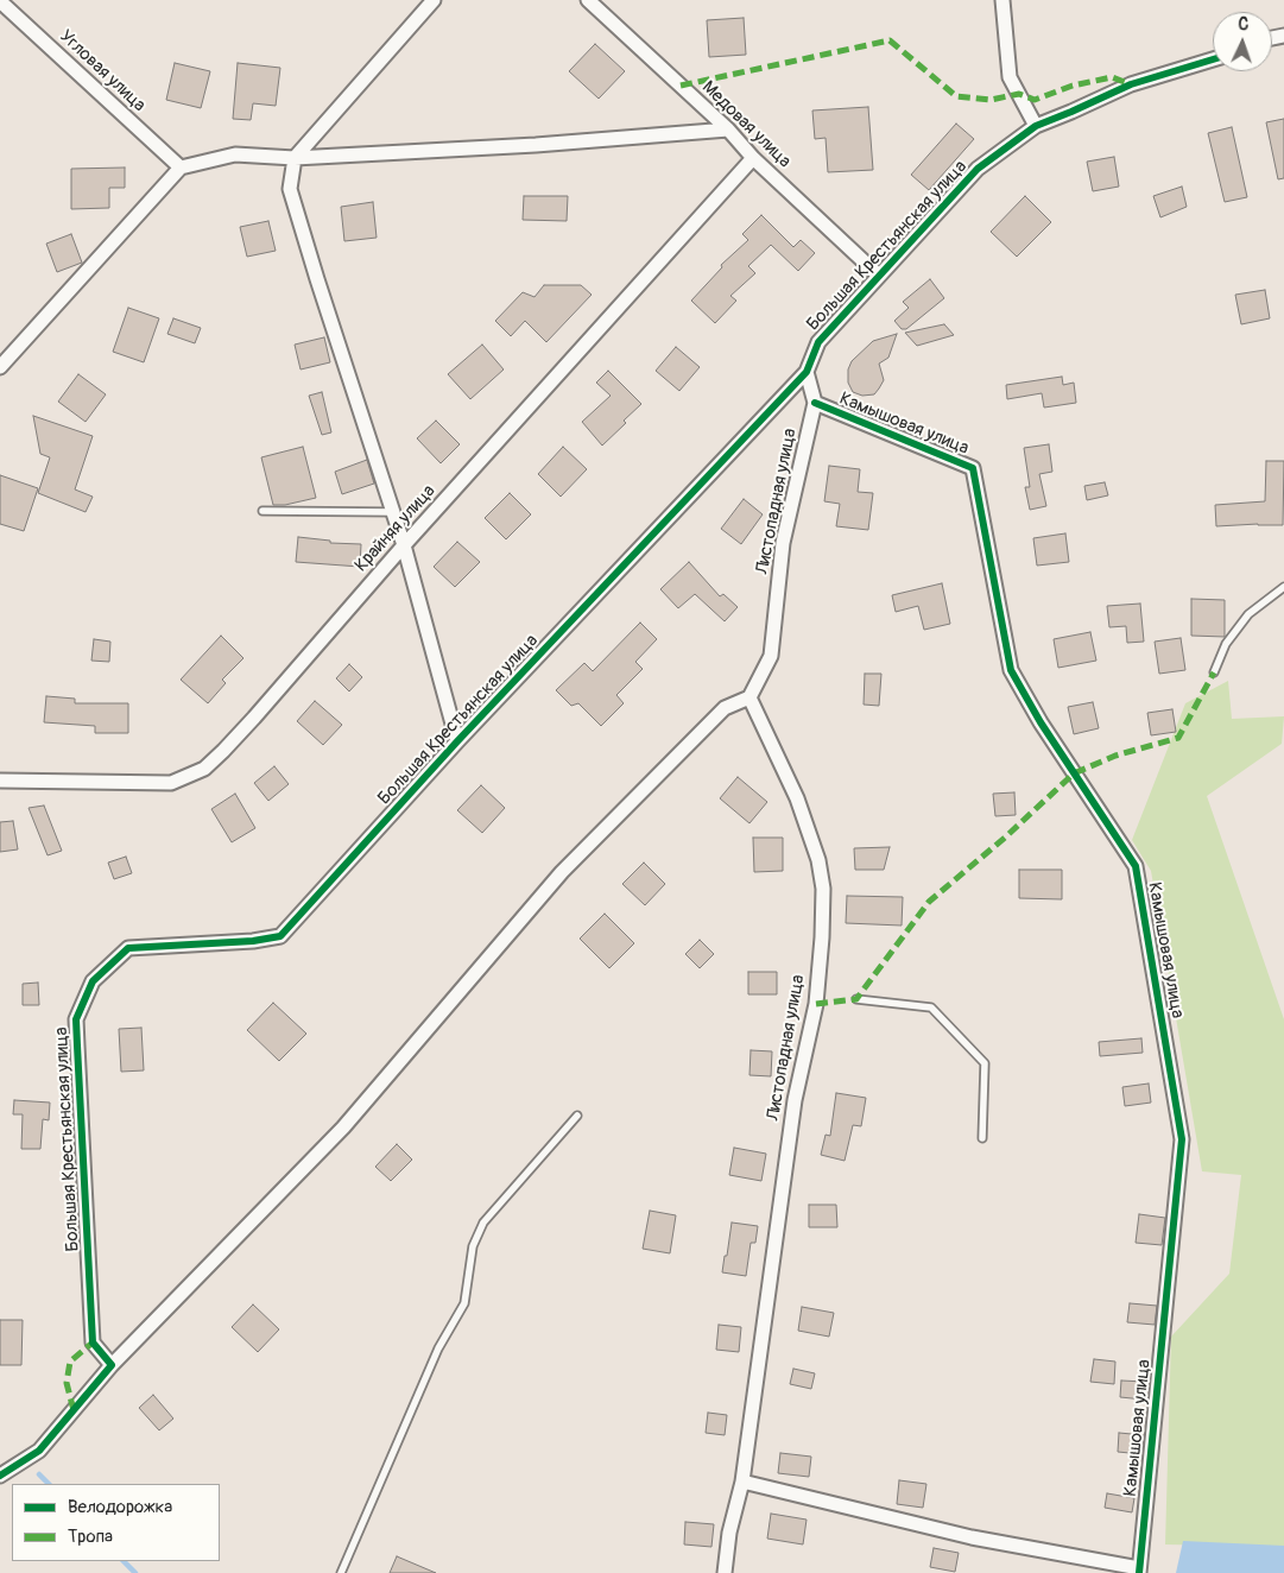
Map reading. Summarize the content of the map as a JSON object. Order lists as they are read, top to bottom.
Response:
{
  "streets": {
    "street": [
      "Угловая улица",
      "Медовая улица",
      "Большая Крестьянская улица",
      "Камышовая улица",
      "Листопадная улица",
      "Крайняя улица"
    ]
  },
  "crossings": [
    ["Медовая улица", "Большая Крестьянская улица"],
    ["Медовая улица", "Крайняя улица"],
    ["Большая Крестьянская улица", "Листопадная улица"],
    ["Камышовая улица", "Листопадная улица"]
  ],
  "legend": ["Велодорожка", "Тропа"],
  "north": "top"
}
